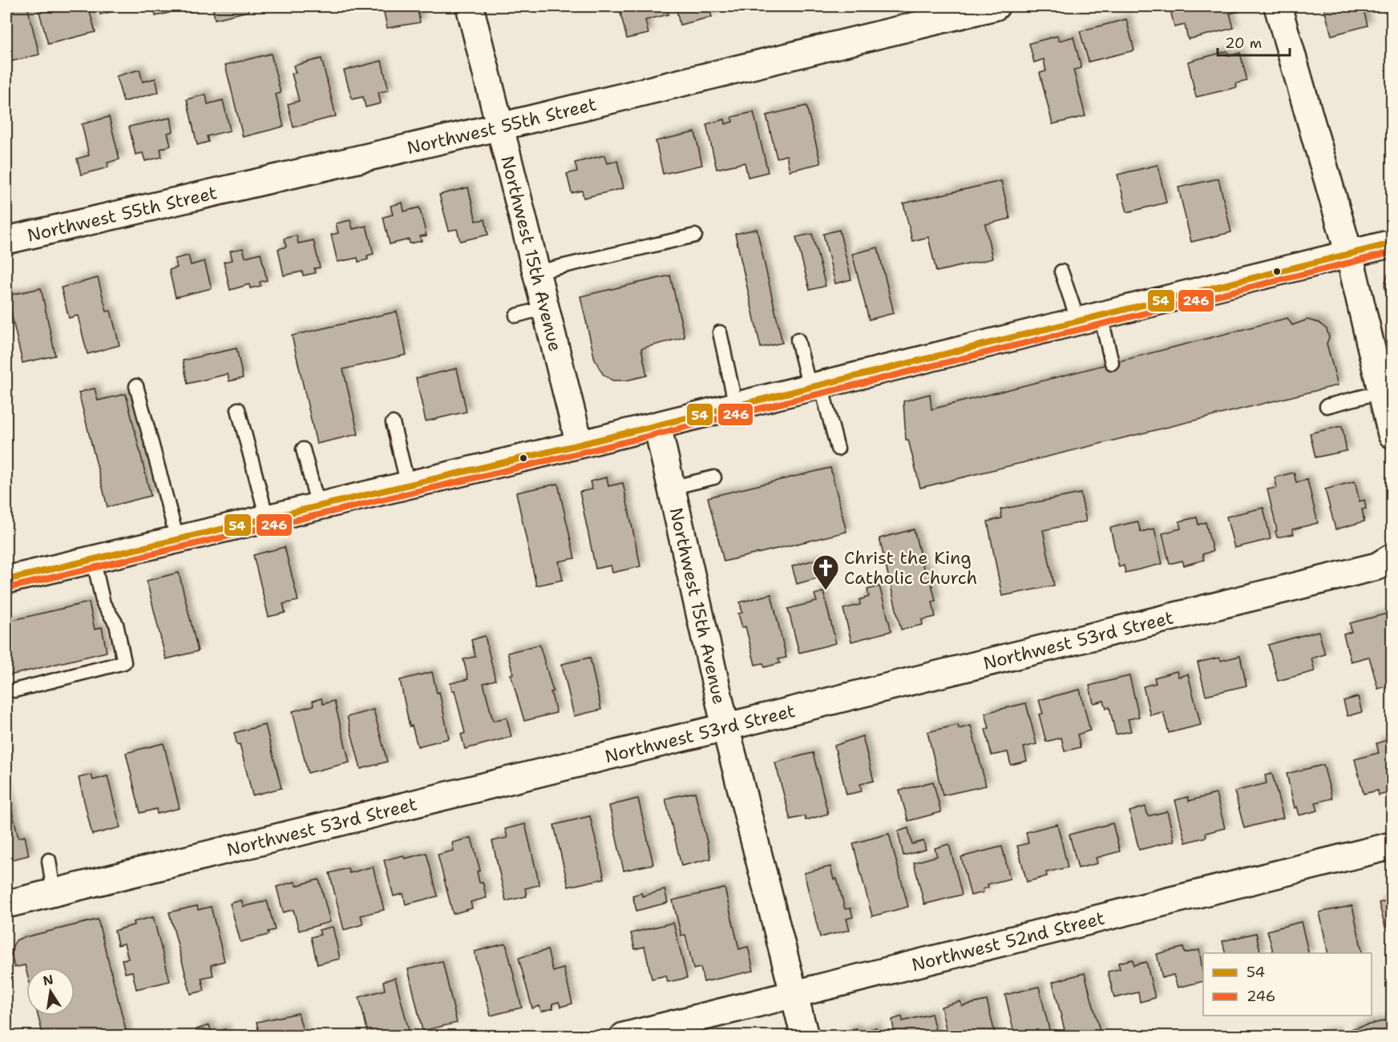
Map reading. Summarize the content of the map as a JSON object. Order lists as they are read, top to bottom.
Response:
{
  "streets": {
    "street": [
      "Northwest 55th Street",
      "Northwest 15th Avenue",
      "Northwest 53rd Street",
      "Northwest 52nd Street"
    ]
  },
  "crossings": [
    ["Northwest 55th Street", "Northwest 15th Avenue"],
    ["Northwest 15th Avenue", "Northwest 53rd Street"],
    ["Northwest 15th Avenue", "Northwest 52nd Street"]
  ],
  "places": {
    "church": ["Christ the King Catholic Church"]
  },
  "lines": ["transit line 54", "transit line 246"],
  "legend": ["54", "246"],
  "scale_bar": "20 m",
  "north": "top"
}
